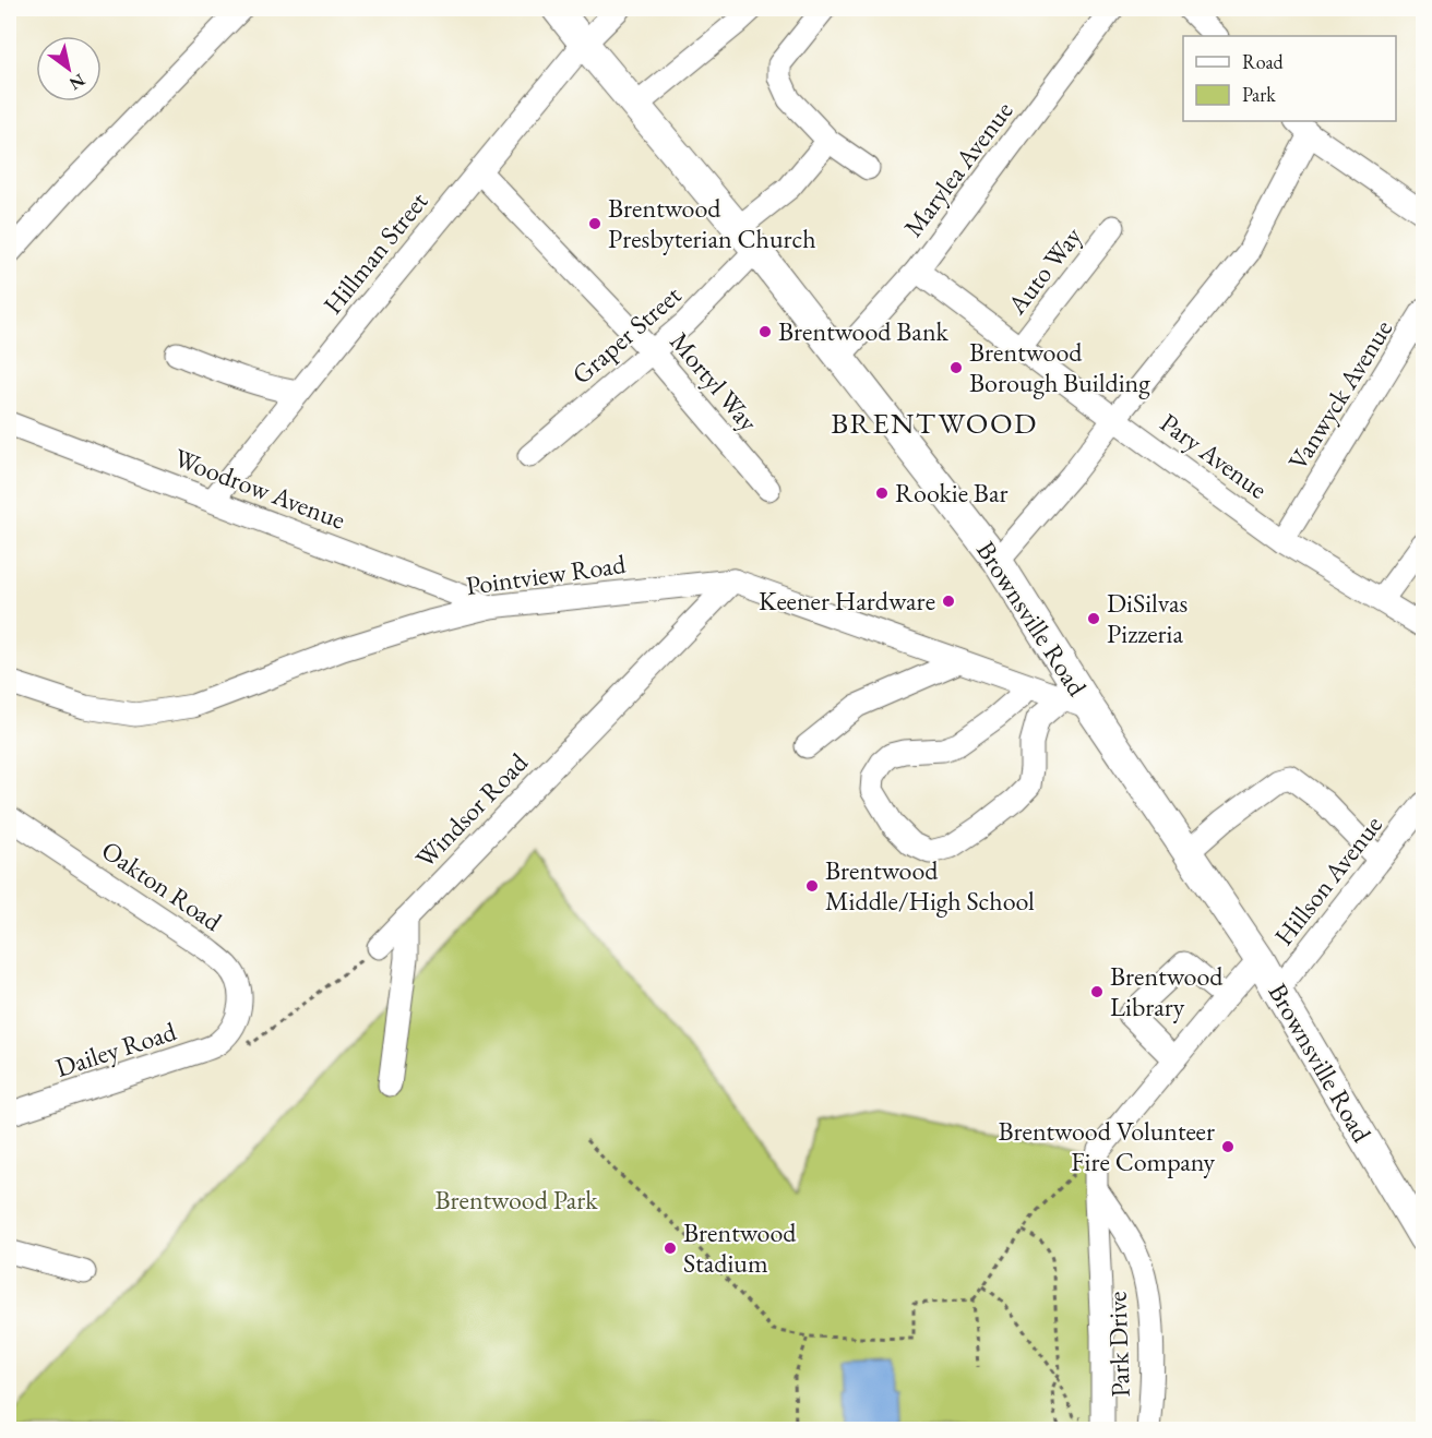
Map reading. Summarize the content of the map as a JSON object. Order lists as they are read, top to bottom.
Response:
{
  "streets": {
    "main road": ["Brownsville Road"],
    "street": [
      "Marylea Avenue",
      "Hillman Street",
      "Auto Way",
      "Graper Street",
      "Mortyl Way",
      "Vanwyck Avenue",
      "Pary Avenue",
      "Woodrow Avenue",
      "Pointview Road",
      "Windsor Road",
      "Hillson Avenue",
      "Oakton Road",
      "Dailey Road",
      "Park Drive"
    ]
  },
  "crossings": [
    ["Marylea Avenue", "Pary Avenue"],
    ["Marylea Avenue", "Brownsville Road"],
    ["Hillman Street", "Mortyl Way"],
    ["Hillman Street", "Woodrow Avenue"],
    ["Hillman Street", "Brownsville Road"],
    ["Auto Way", "Pary Avenue"],
    ["Graper Street", "Mortyl Way"],
    ["Graper Street", "Brownsville Road"],
    ["Vanwyck Avenue", "Pary Avenue"],
    ["Woodrow Avenue", "Pointview Road"],
    ["Pointview Road", "Brownsville Road"],
    ["Pointview Road", "Windsor Road"],
    ["Brownsville Road", "Hillson Avenue"],
    ["Oakton Road", "Dailey Road"]
  ],
  "districts": ["BRENTWOOD"],
  "parks": ["Brentwood Park"],
  "places": [
    "Brentwood Presbyterian Church",
    "Brentwood Bank",
    "Brentwood Borough Building",
    "Rookie Bar",
    "Keener Hardware",
    "DiSilvas Pizzeria",
    "Brentwood Middle/High School",
    "Brentwood Library",
    "Brentwood Volunteer Fire Company",
    "Brentwood Stadium"
  ],
  "legend": ["Road", "Park"],
  "north": "bottom right"
}
